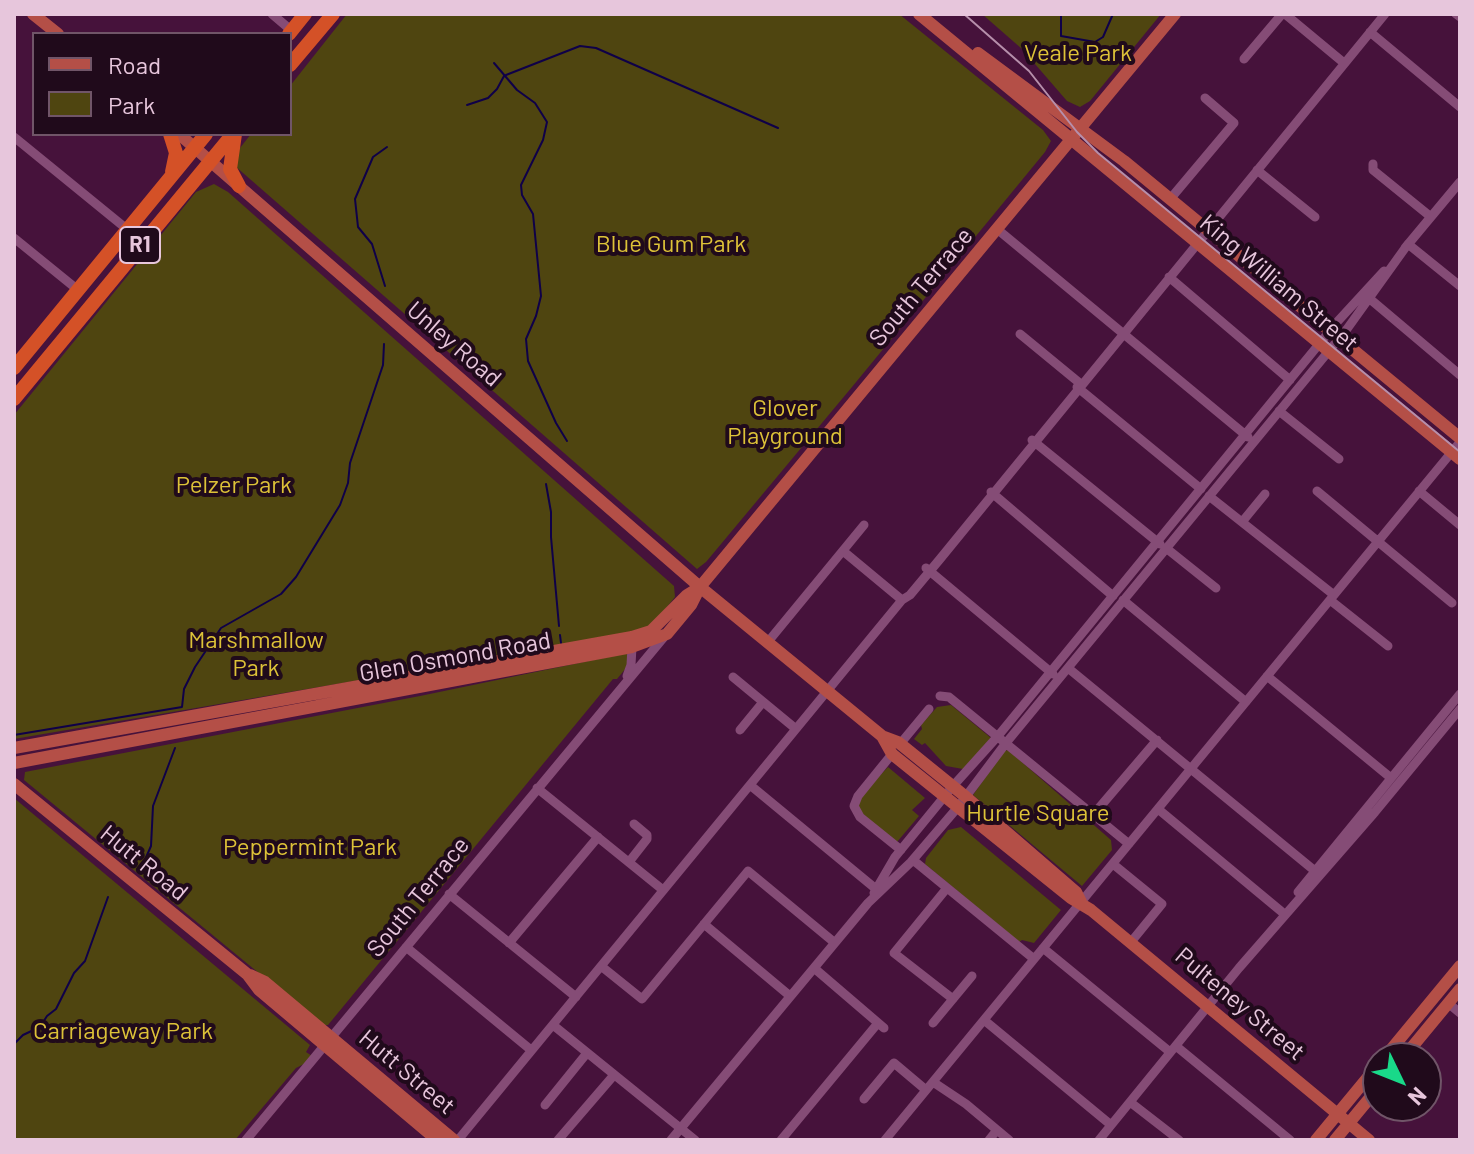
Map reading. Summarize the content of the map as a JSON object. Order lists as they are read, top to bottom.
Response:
{
  "streets": {
    "highway": ["R1"],
    "main road": [
      "King William Street",
      "South Terrace",
      "Unley Road",
      "Glen Osmond Road",
      "Hutt Road",
      "Pulteney Street",
      "Hutt Street"
    ]
  },
  "crossings": [
    ["R1", "Unley Road"],
    ["King William Street", "South Terrace"],
    ["South Terrace", "Unley Road"],
    ["South Terrace", "Glen Osmond Road"],
    ["South Terrace", "Hutt Road"],
    ["South Terrace", "Pulteney Street"],
    ["South Terrace", "Hutt Street"],
    ["Unley Road", "Pulteney Street"],
    ["Hutt Road", "Hutt Street"]
  ],
  "parks": [
    "Veale Park",
    "Blue Gum Park",
    "Glover Playground",
    "Pelzer Park",
    "Marshmallow Park",
    "Hurtle Square",
    "Peppermint Park",
    "Carriageway Park"
  ],
  "legend": ["Road", "Park"],
  "north": "bottom right"
}
